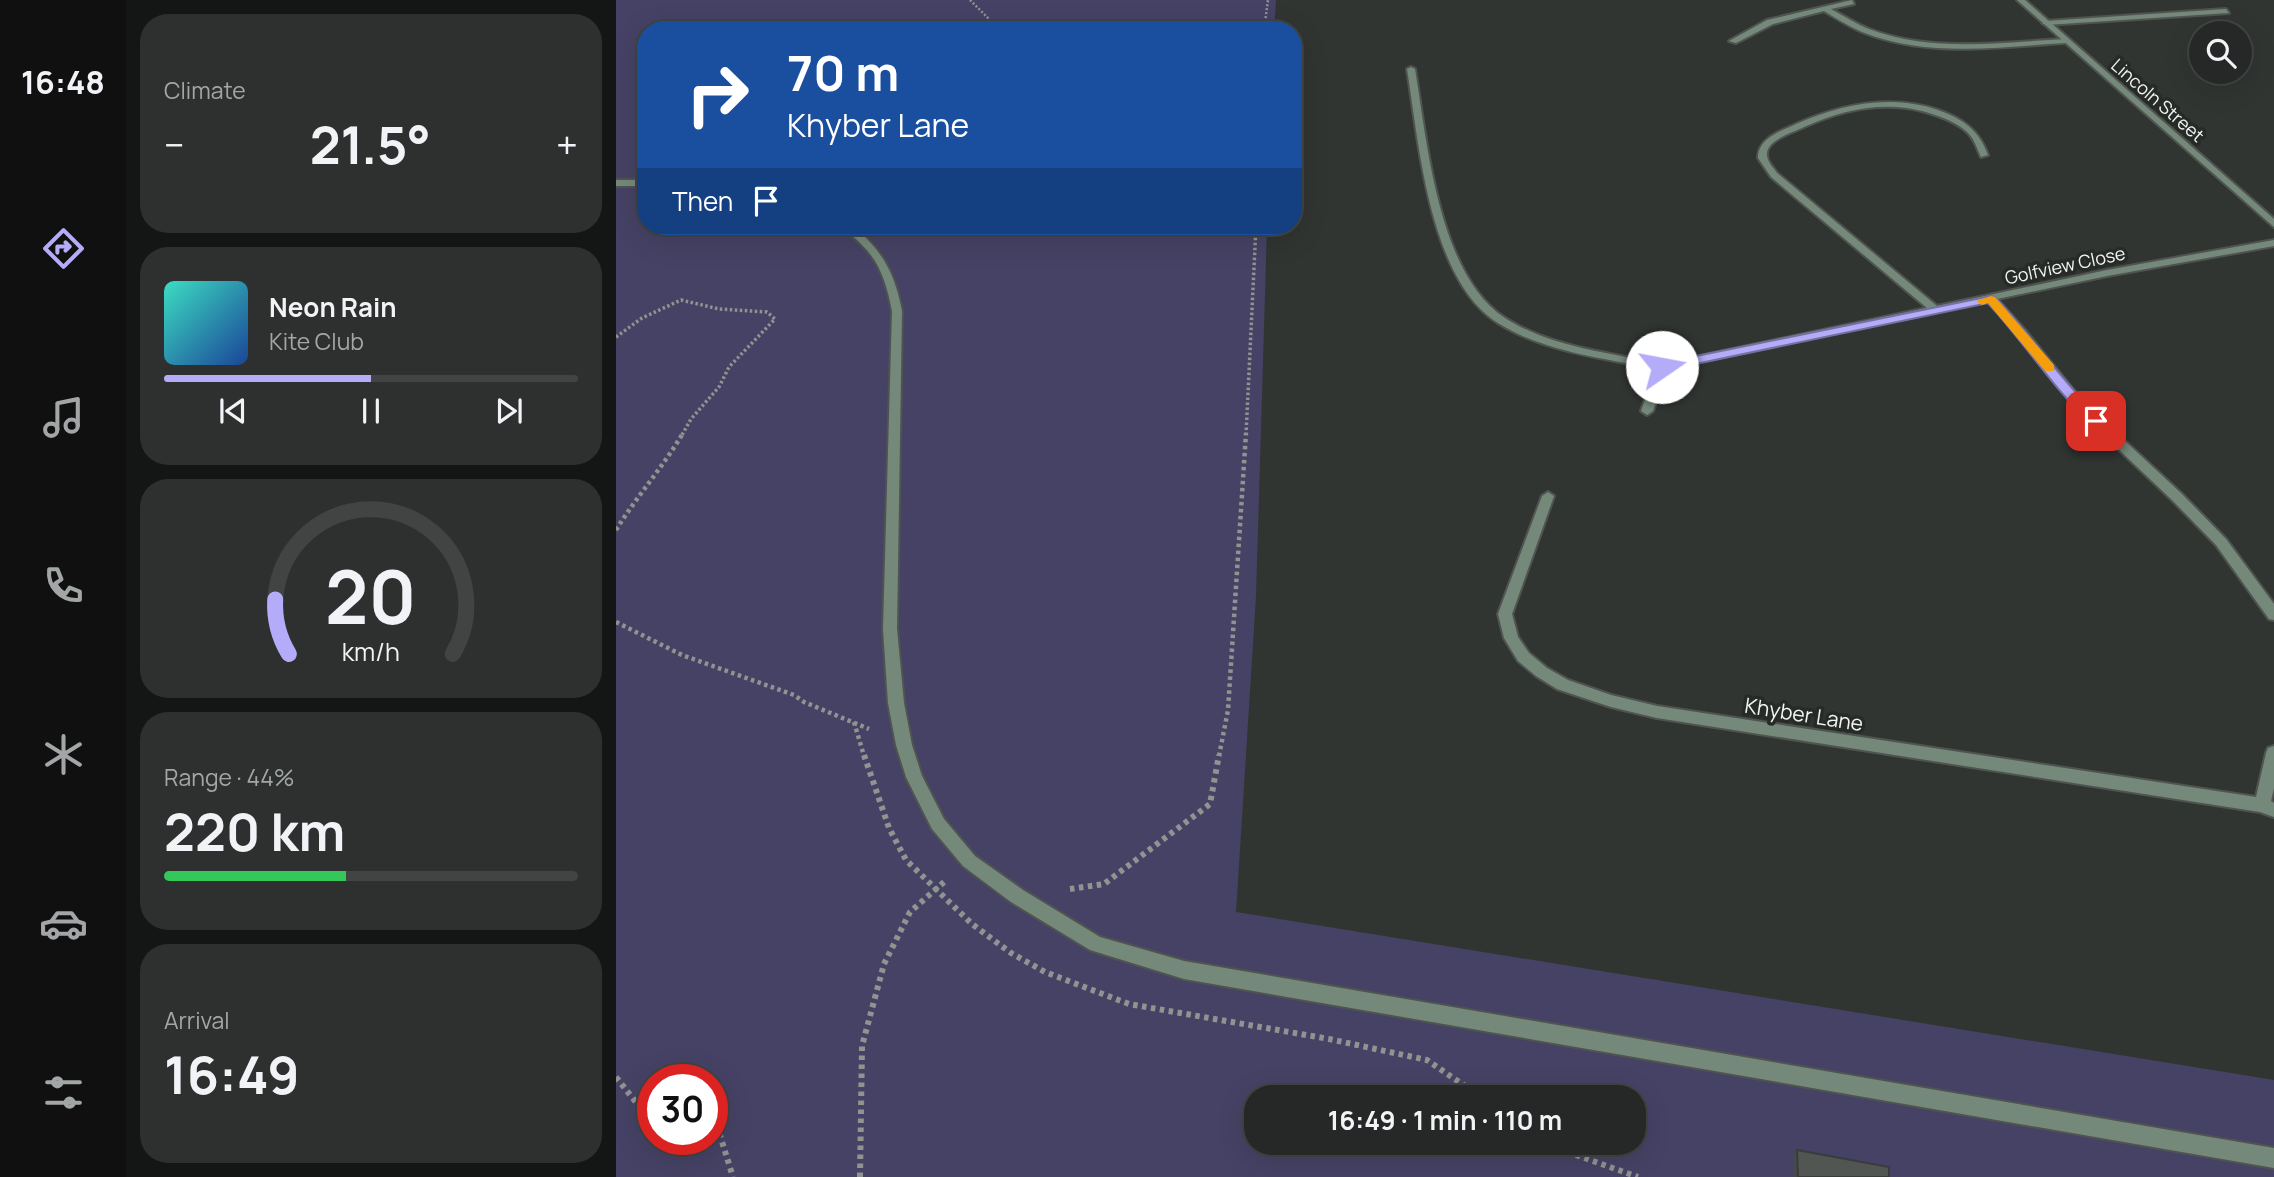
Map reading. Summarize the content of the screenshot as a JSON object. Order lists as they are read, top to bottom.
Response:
{
  "streets": {
    "street": ["Lincoln Street", "Golfview Close", "Khyber Lane"]
  },
  "page": {
    "tabs": "16:48",
    "tile": [
      "Climate",
      ["Range · 44%", "220 km"],
      ["Arrival", "16:49"]
    ],
    "turn": ["70 m", "Khyber Lane"],
    "heat": ["−", "21.5°", "+"],
    "then": "Then",
    "song": ["Neon Rain", "Kite Club"],
    "limit": "30",
    "trip": "16:49 · 1 min · 110 m",
    "gauge": ["20", "km/h"]
  }
}
